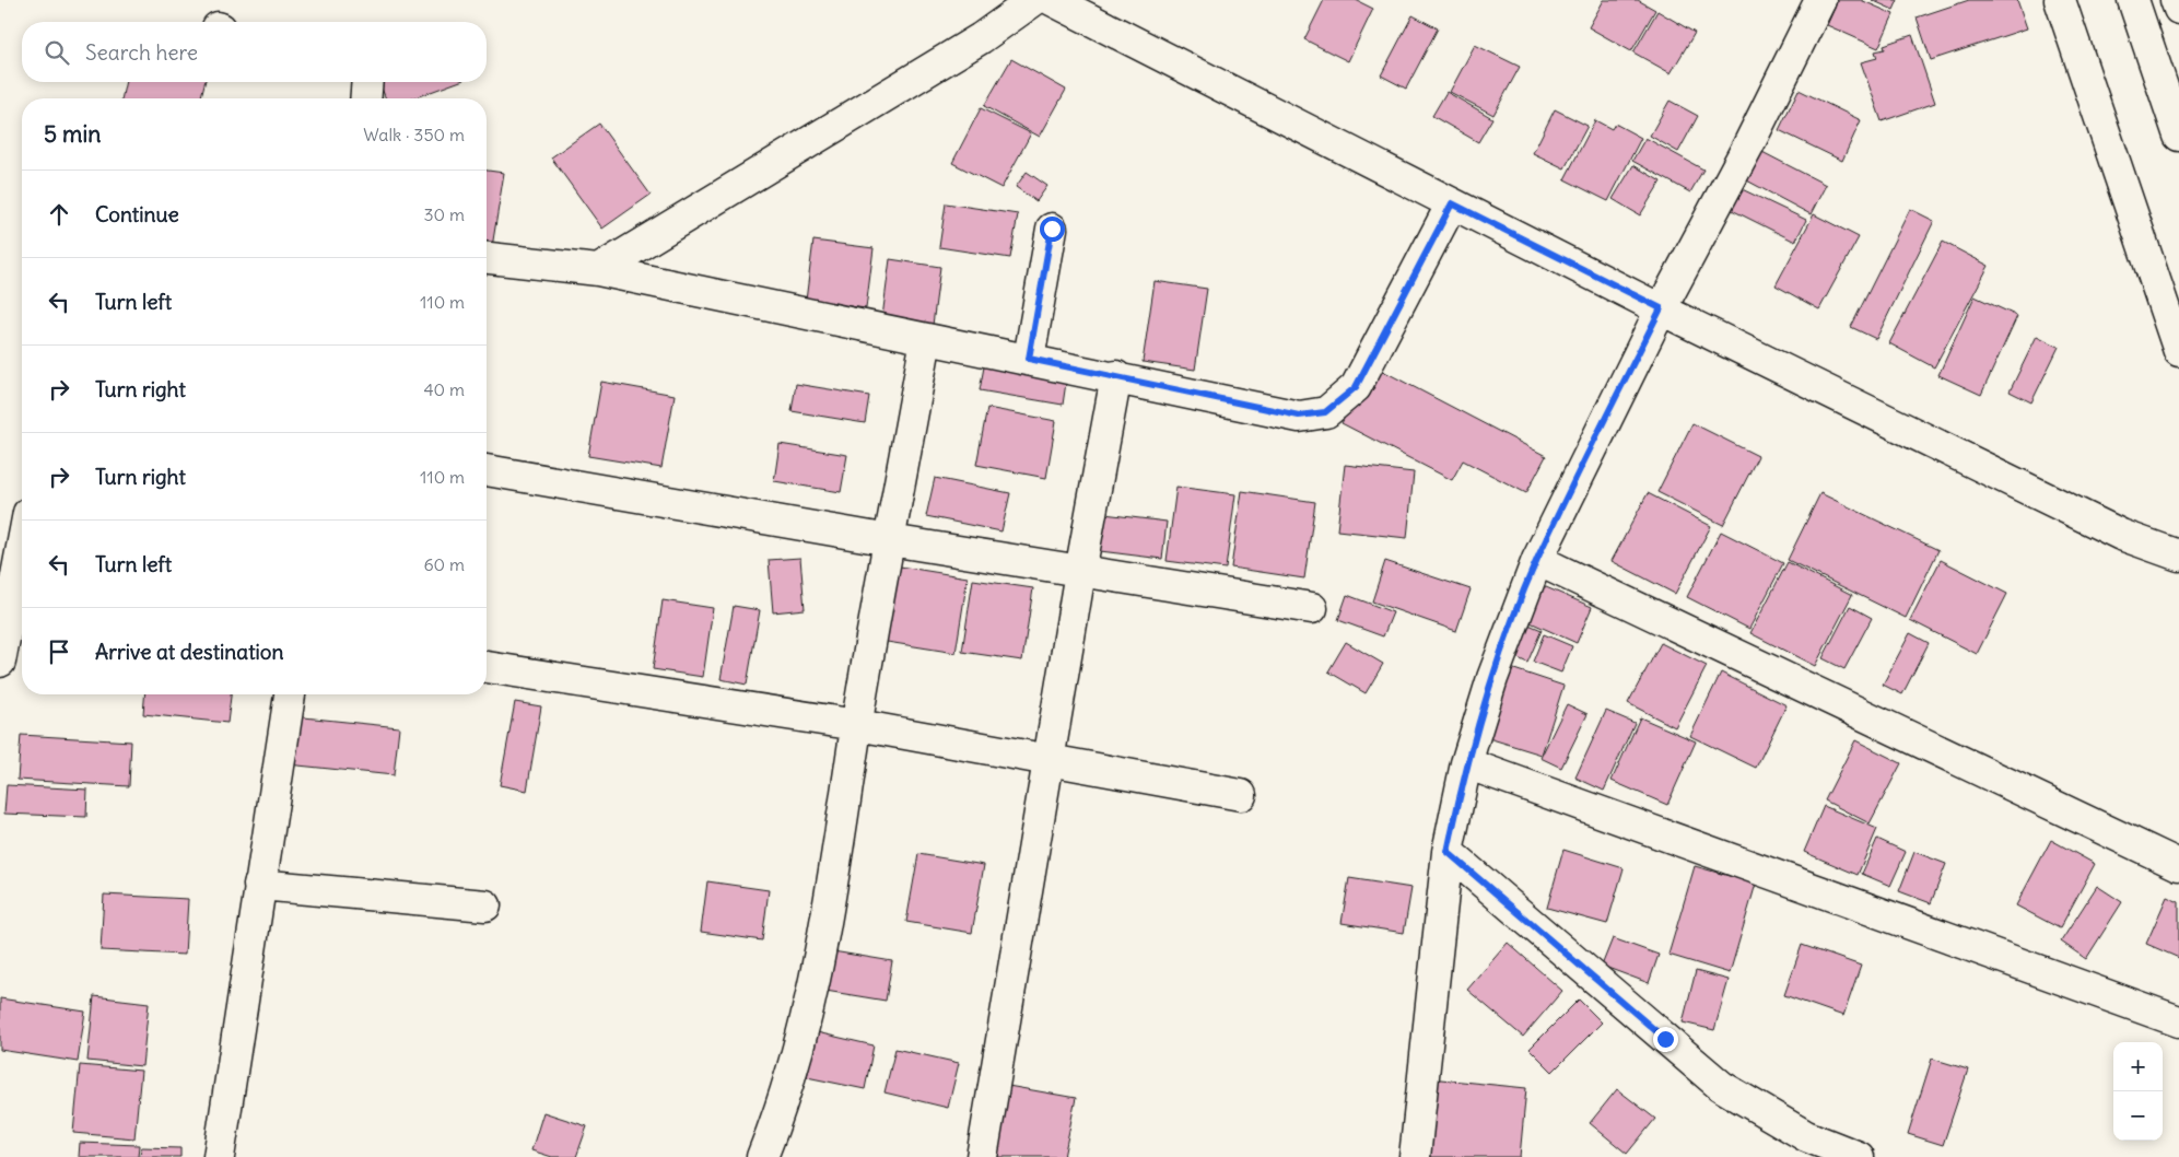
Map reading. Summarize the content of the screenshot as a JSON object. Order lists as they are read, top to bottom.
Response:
{
  "page": {
    "search": "Search here",
    "heading": ["5 min", "Walk · 350 m"],
    "list": [
      ["Continue", "30 m"],
      ["Turn left", "110 m"],
      ["Turn right", "40 m"],
      ["Turn right", "110 m"],
      ["Turn left", "60 m"],
      "Arrive at destination"
    ],
    "map_buttons": ["+", "−"]
  }
}
